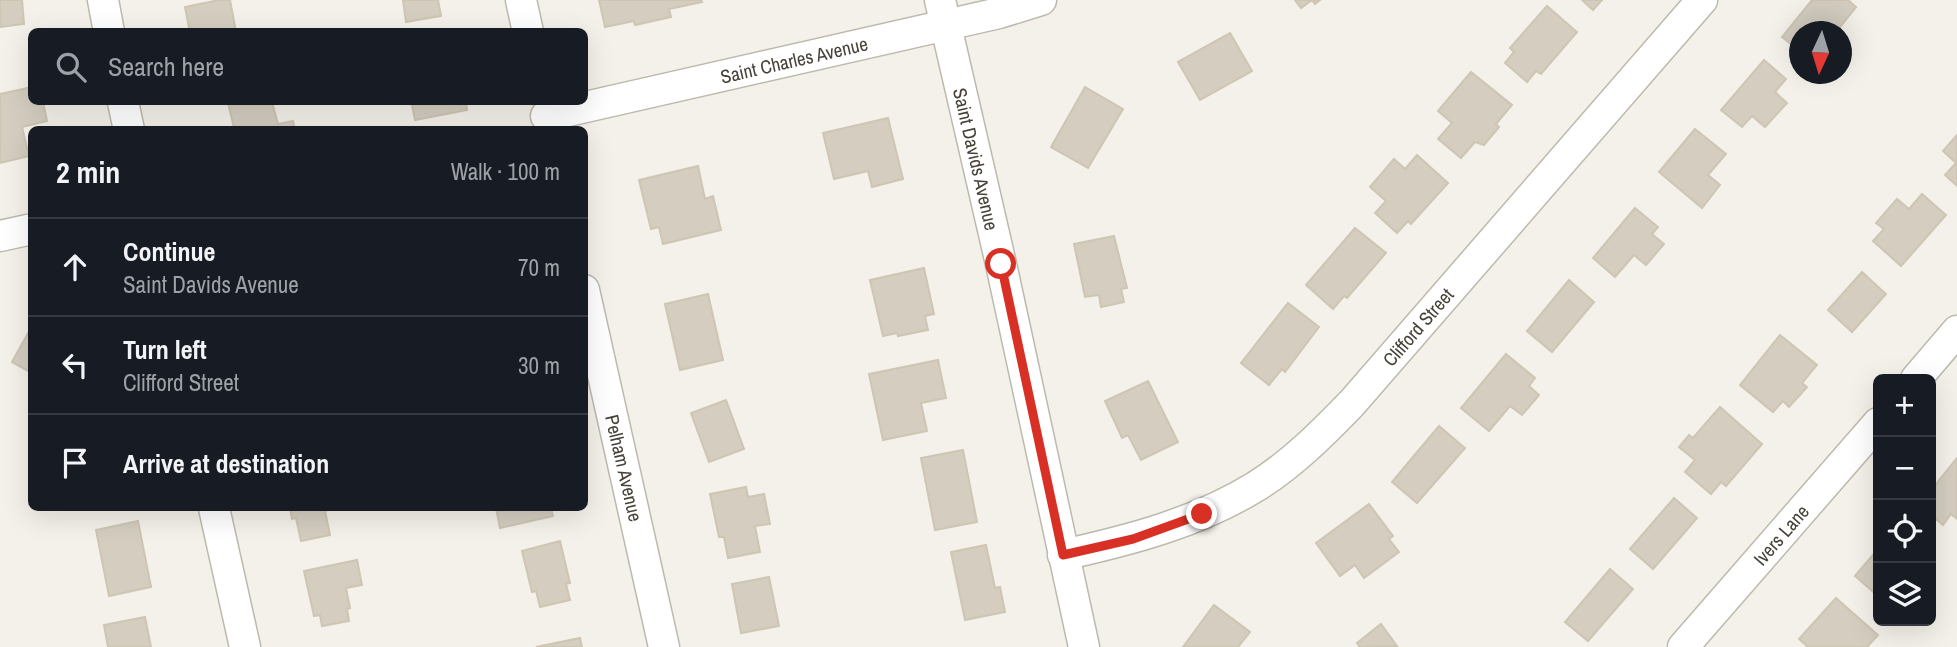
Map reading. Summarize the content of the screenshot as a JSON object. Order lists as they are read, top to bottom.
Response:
{
  "streets": {
    "street": [
      "Saint Charles Avenue",
      "Saint Davids Avenue",
      "Clifford Street",
      "Pelham Avenue",
      "Ivers Lane"
    ]
  },
  "crossings": [
    ["Saint Charles Avenue", "Saint Davids Avenue"],
    ["Saint Davids Avenue", "Clifford Street"]
  ],
  "north": "bottom",
  "page": {
    "search": "Search here",
    "heading": ["2 min", "Walk · 100 m"],
    "list": [
      ["Continue", "Saint Davids Avenue", "70 m"],
      ["Turn left", "Clifford Street", "30 m"],
      "Arrive at destination"
    ],
    "map_buttons": ["+", "−"]
  }
}
